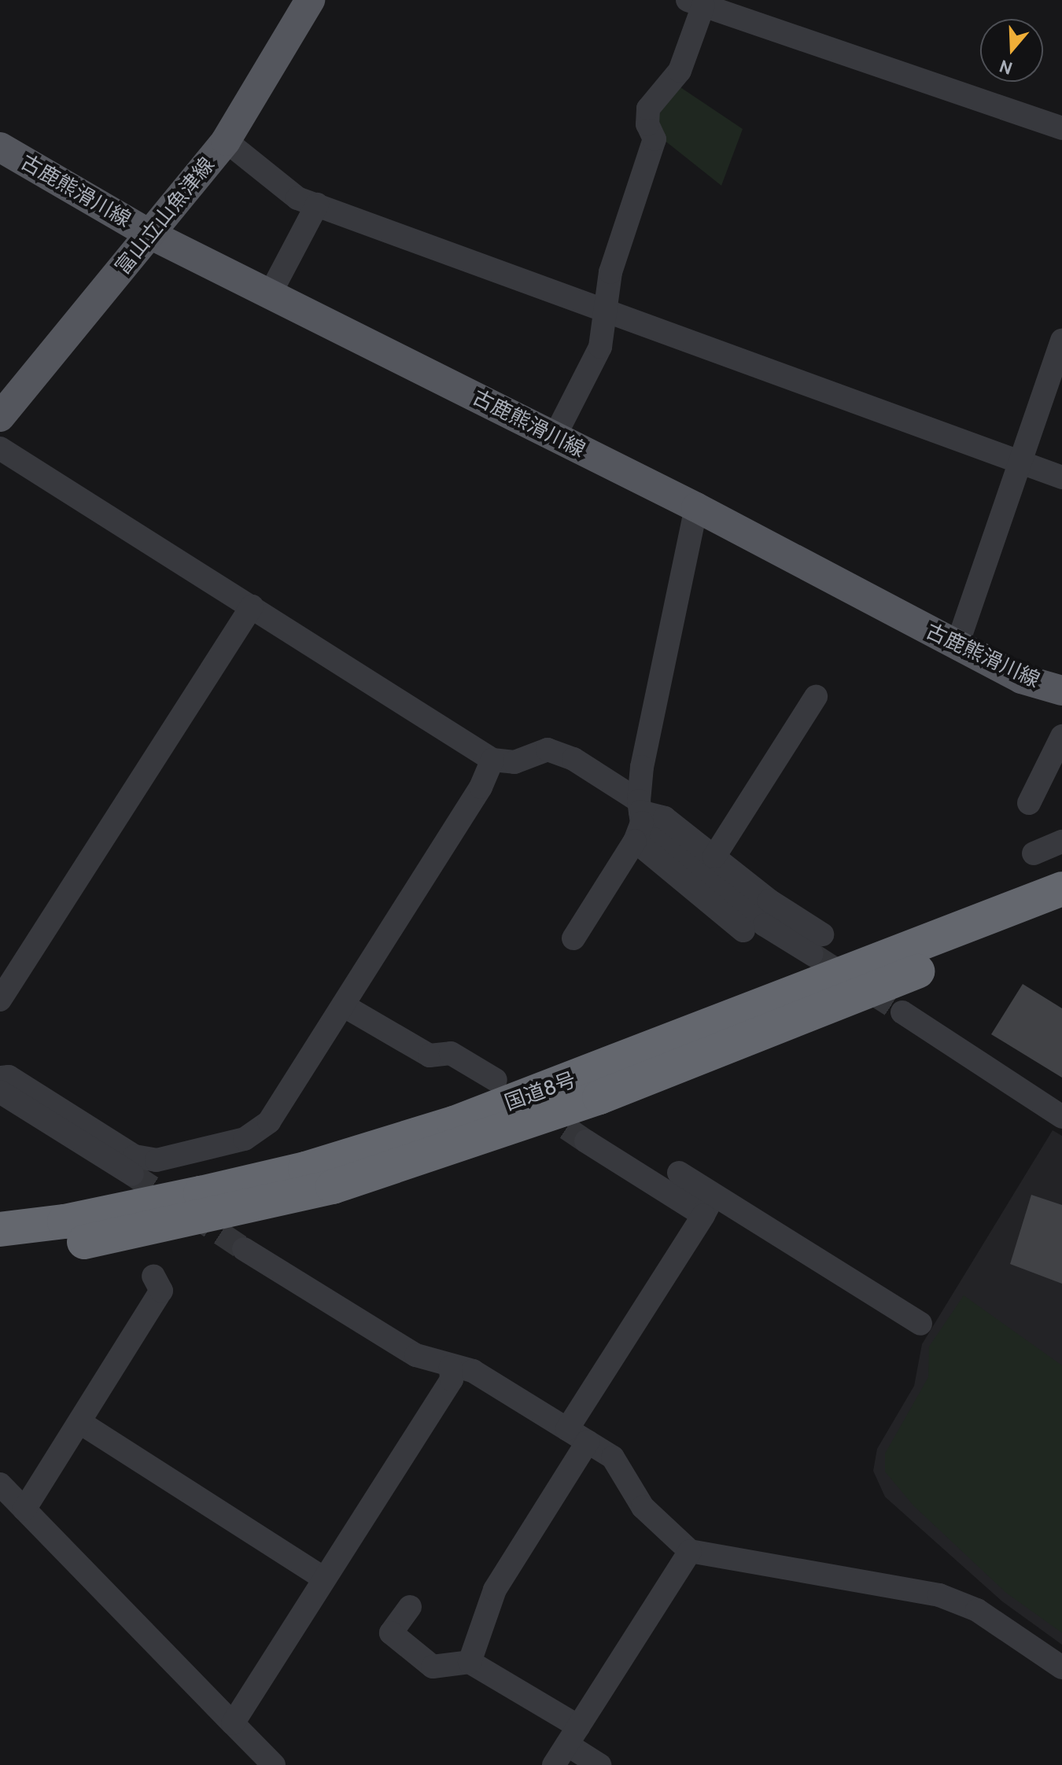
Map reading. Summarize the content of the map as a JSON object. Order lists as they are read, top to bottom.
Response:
{
  "streets": {
    "highway": ["国道8号"],
    "main road": ["古鹿熊滑川線", "富山立山魚津線"]
  },
  "crossings": [
    ["古鹿熊滑川線", "富山立山魚津線"]
  ],
  "north": "bottom"
}
